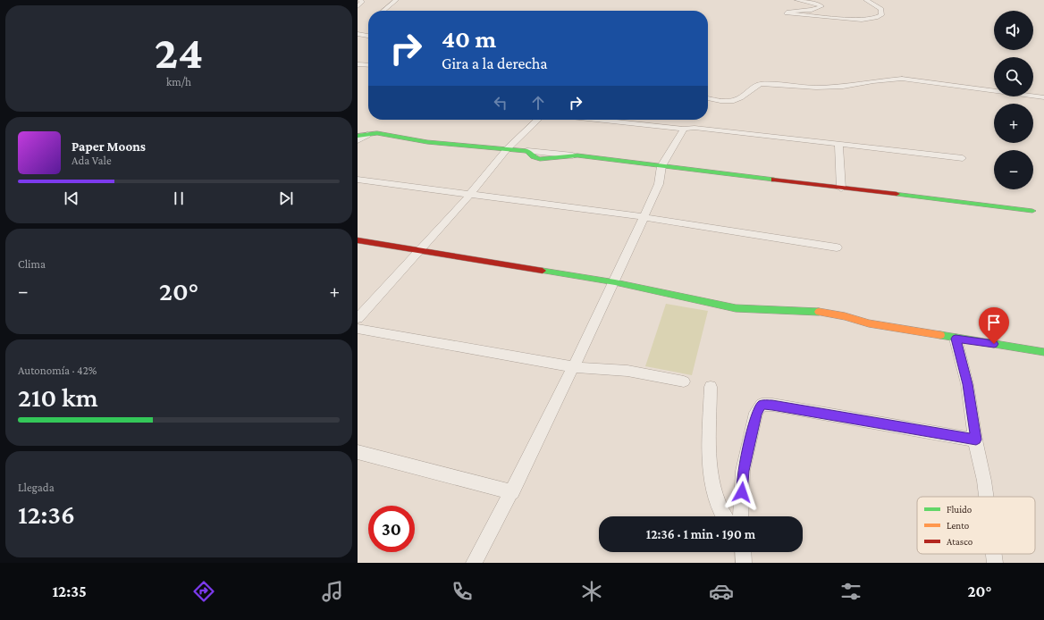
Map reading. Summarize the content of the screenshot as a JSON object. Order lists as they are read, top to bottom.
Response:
{
  "legend": ["Fluido", "Lento", "Atasco"],
  "page": {
    "tile": [
      ["24", "km/h"],
      "Clima",
      ["Autonomía · 42%", "210 km"],
      ["Llegada", "12:36"]
    ],
    "map_buttons": ["+", "−"],
    "turn": ["40 m", "Gira a la derecha"],
    "song": ["Paper Moons", "Ada Vale"],
    "heat": ["−", "20°", "+"],
    "limit": "30",
    "trip": "12:36 · 1 min · 190 m",
    "tabs": ["12:35", "20°"]
  }
}
